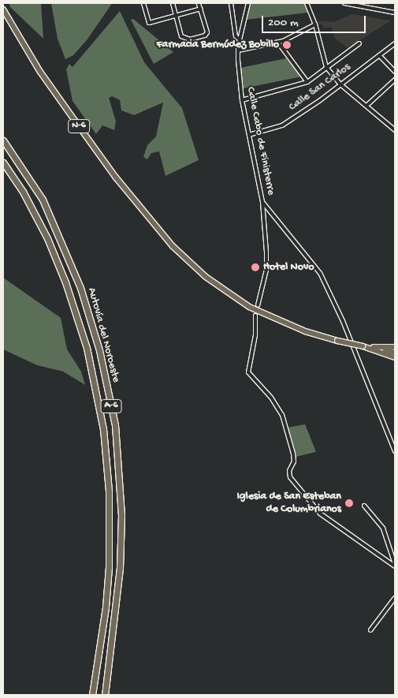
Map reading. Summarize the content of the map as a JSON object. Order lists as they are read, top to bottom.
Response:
{
  "streets": {
    "highway": ["N-6", "Autovía del Noroeste", "A-6"],
    "street": ["Calle San Carlos", "Calle Cabo de Finisterre"]
  },
  "crossings": [
    ["Calle San Carlos", "Calle Cabo de Finisterre"]
  ],
  "places": ["Farmacia Bermúdez Bobillo", "Hotel Novo", "Iglesia de San Esteban de Columbrianos"],
  "scale_bar": "200 m"
}
